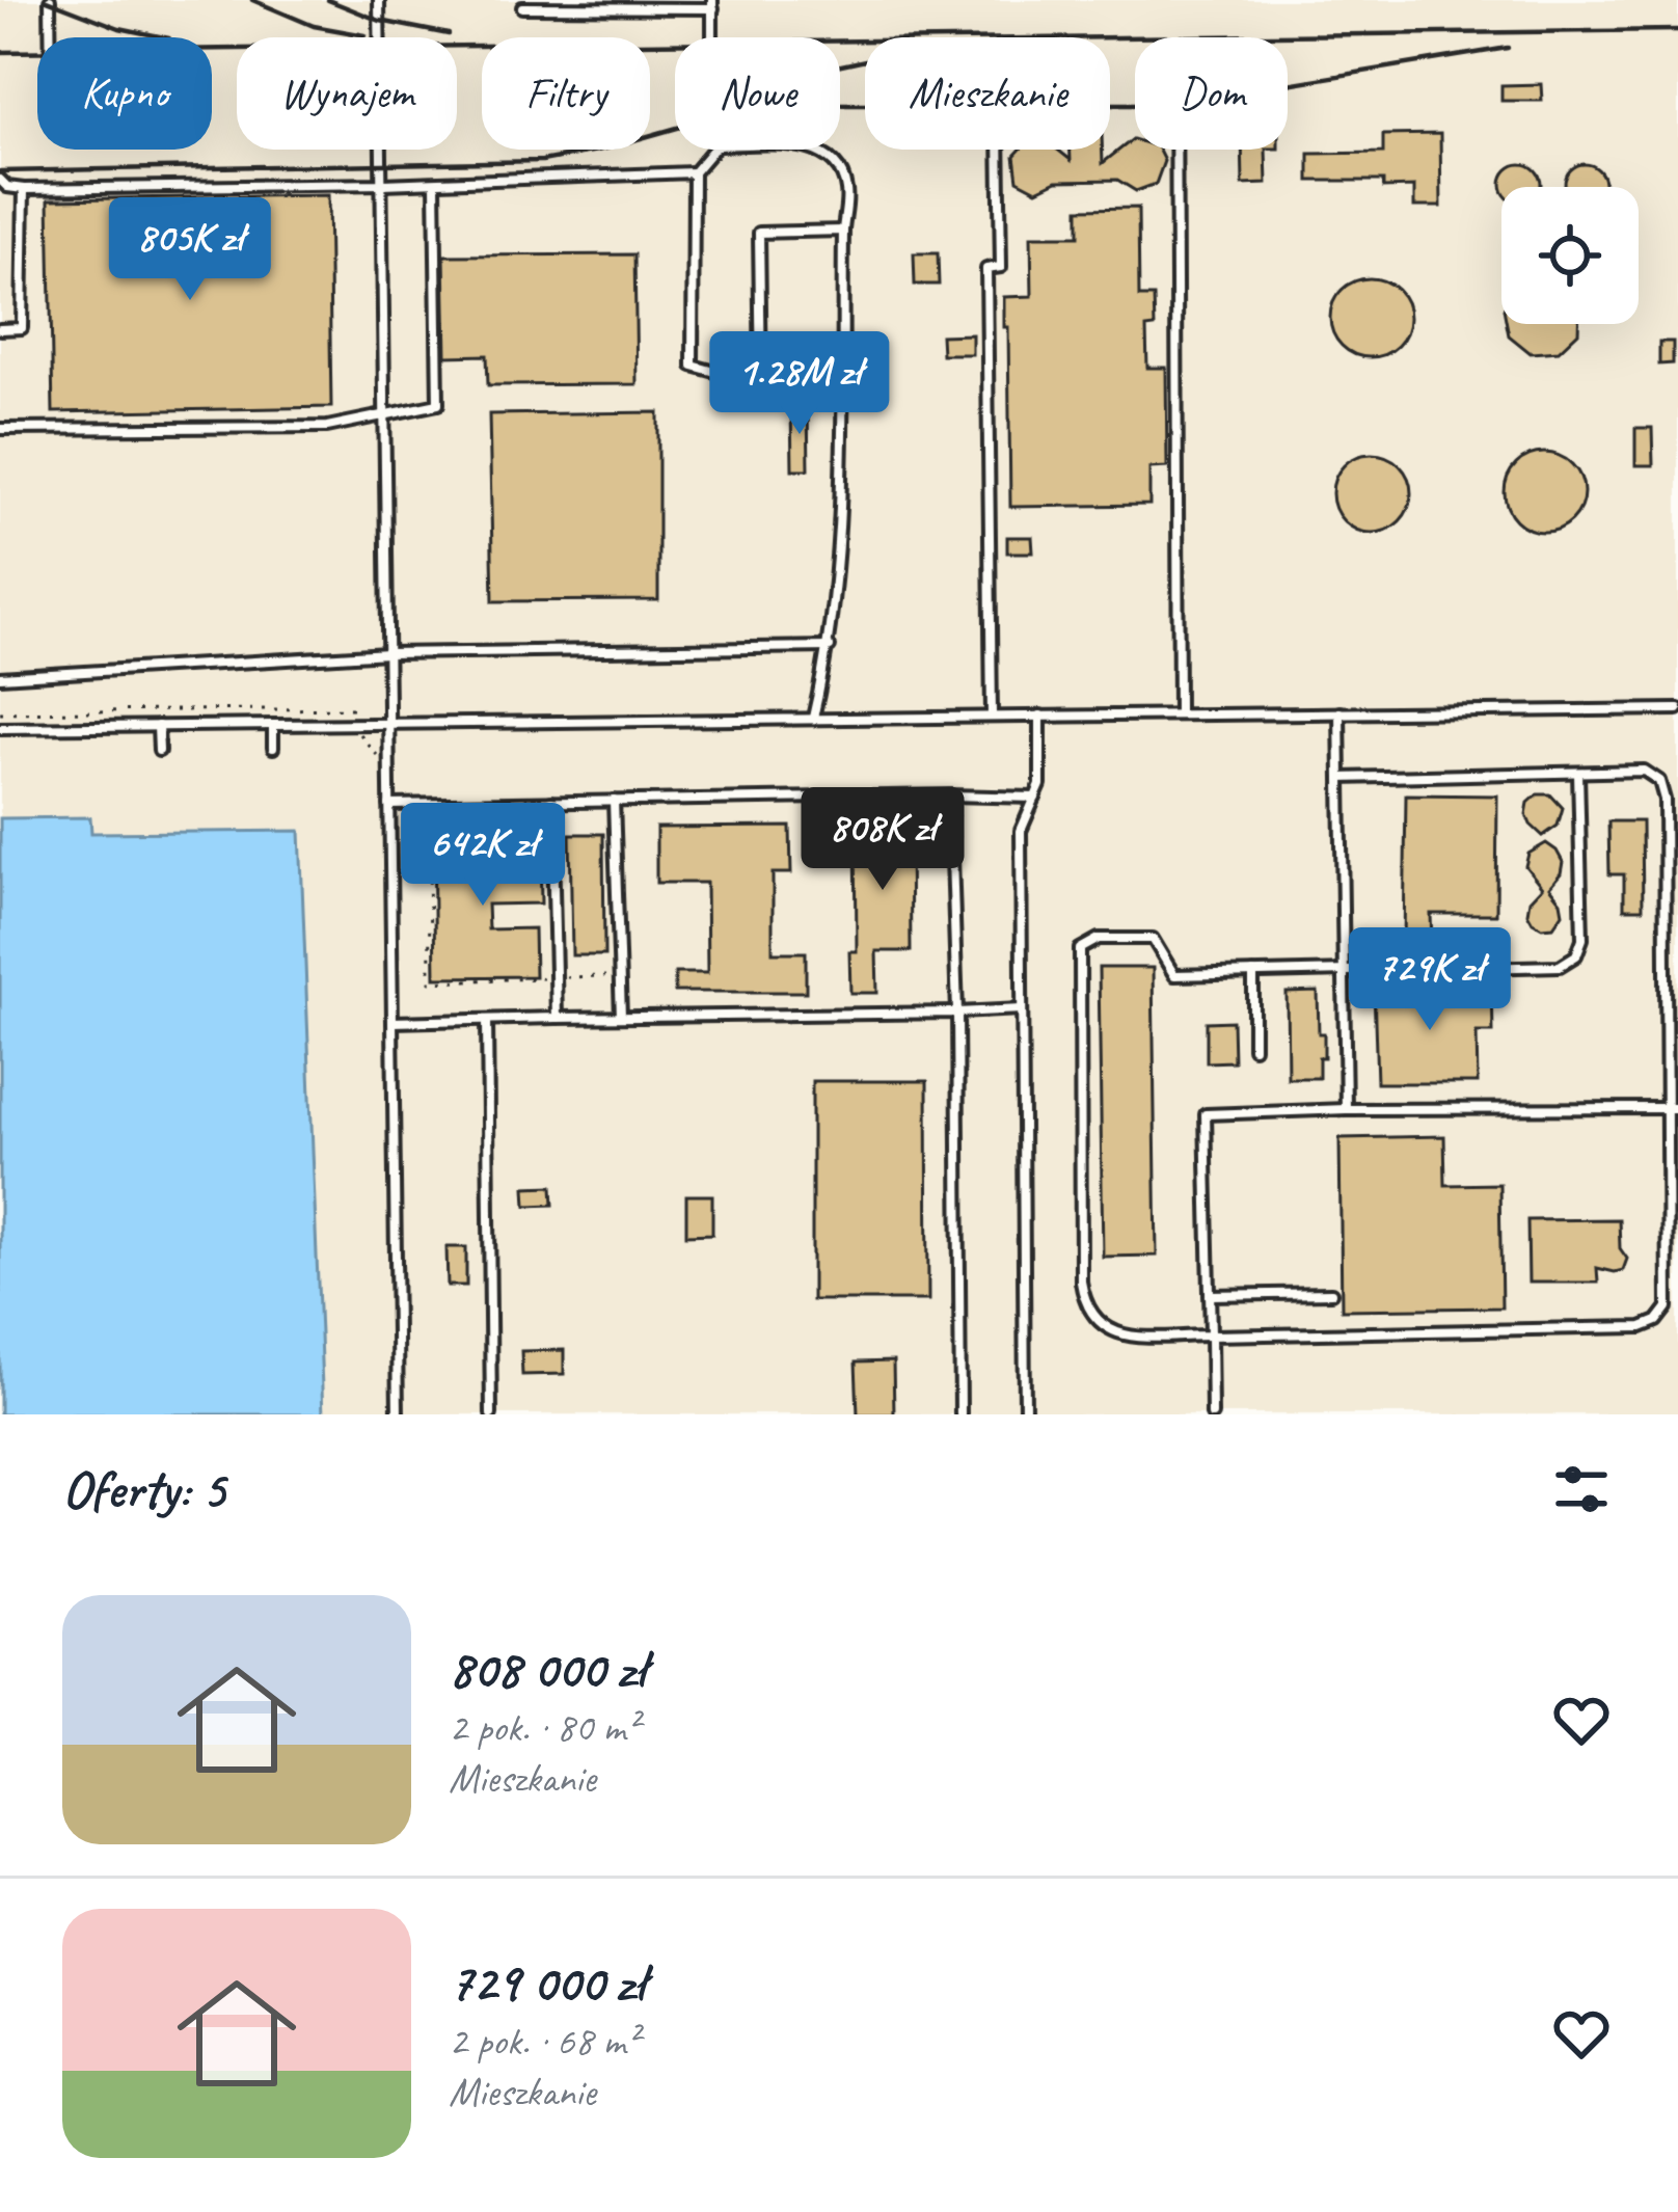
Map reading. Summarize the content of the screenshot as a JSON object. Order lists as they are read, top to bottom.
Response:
{
  "page": {
    "chip": [
      "Kupno",
      "Wynajem",
      "Filtry",
      "Nowe",
      "Mieszkanie",
      "Dom"
    ],
    "price": [
      "805K zł",
      "1.28M zł",
      "808K zł",
      "642K zł",
      "729K zł"
    ],
    "heading": "Oferty: 5",
    "list": [
      {
        "name": "808 000 zł",
        "note": "2 pok. · 80 m² · Mieszkanie"
      },
      {
        "name": "729 000 zł",
        "note": "2 pok. · 68 m² · Mieszkanie"
      }
    ]
  }
}
